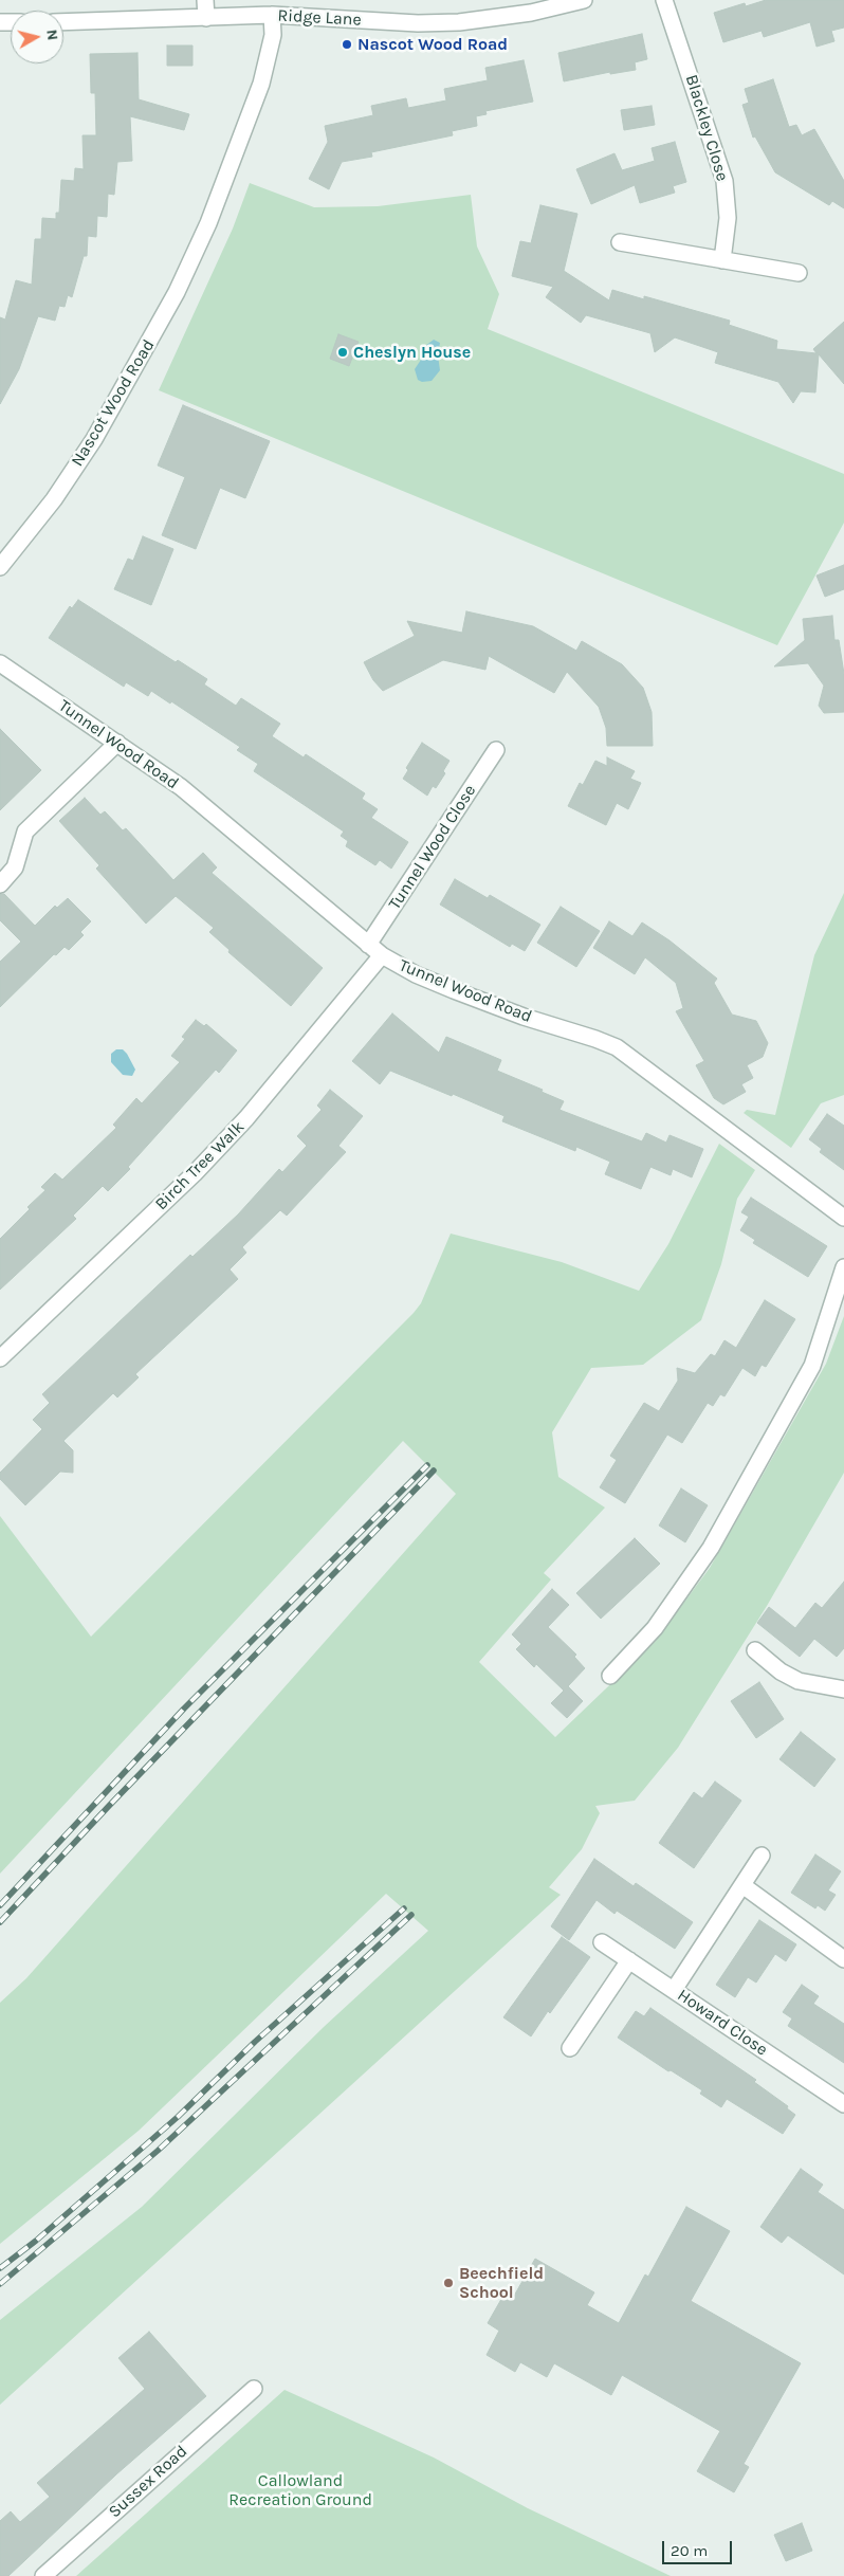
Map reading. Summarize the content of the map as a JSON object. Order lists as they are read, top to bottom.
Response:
{
  "streets": {
    "street": [
      "Ridge Lane",
      "Blackley Close",
      "Nascot Wood Road",
      "Tunnel Wood Road",
      "Tunnel Wood Close",
      "Birch Tree Walk",
      "Howard Close",
      "Sussex Road"
    ]
  },
  "crossings": [
    ["Ridge Lane", "Nascot Wood Road"],
    ["Tunnel Wood Road", "Tunnel Wood Close"],
    ["Tunnel Wood Road", "Birch Tree Walk"]
  ],
  "parks": ["Callowland Recreation Ground"],
  "places": ["Nascot Wood Road", "Cheslyn House", "Beechfield School"],
  "scale_bar": "20 m",
  "north": "right"
}
